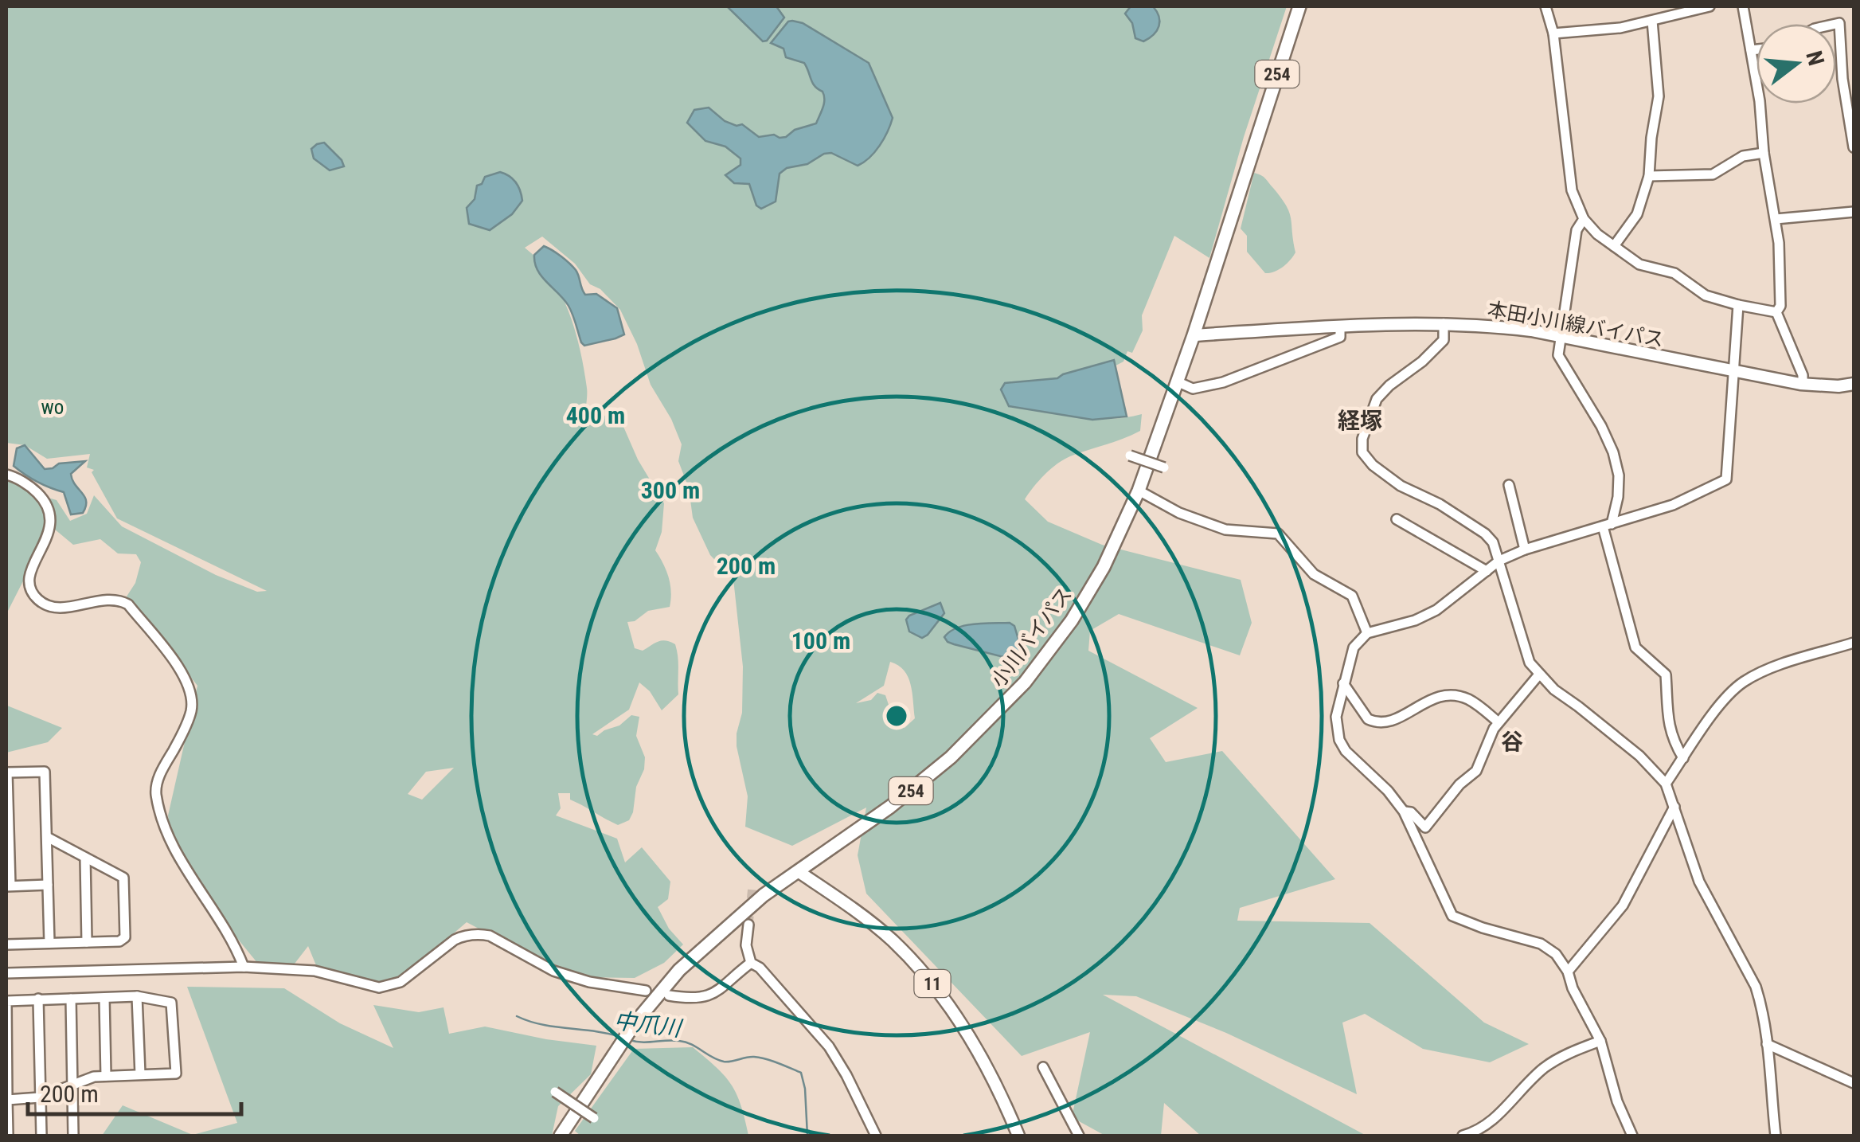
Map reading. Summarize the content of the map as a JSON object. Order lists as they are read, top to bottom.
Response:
{
  "streets": {
    "highway": ["254", "小川バイパス"],
    "main road": ["本田小川線バイパス", "11"]
  },
  "crossings": [
    ["本田小川線バイパス", "小川バイパス"],
    ["小川バイパス", "11"]
  ],
  "districts": ["経塚", "谷"],
  "water": ["中爪川"],
  "parks": ["wo"],
  "scale_bar": "200 m",
  "north": "right",
  "rings": [
    "400 m",
    "300 m",
    "200 m",
    "100 m"
  ]
}
